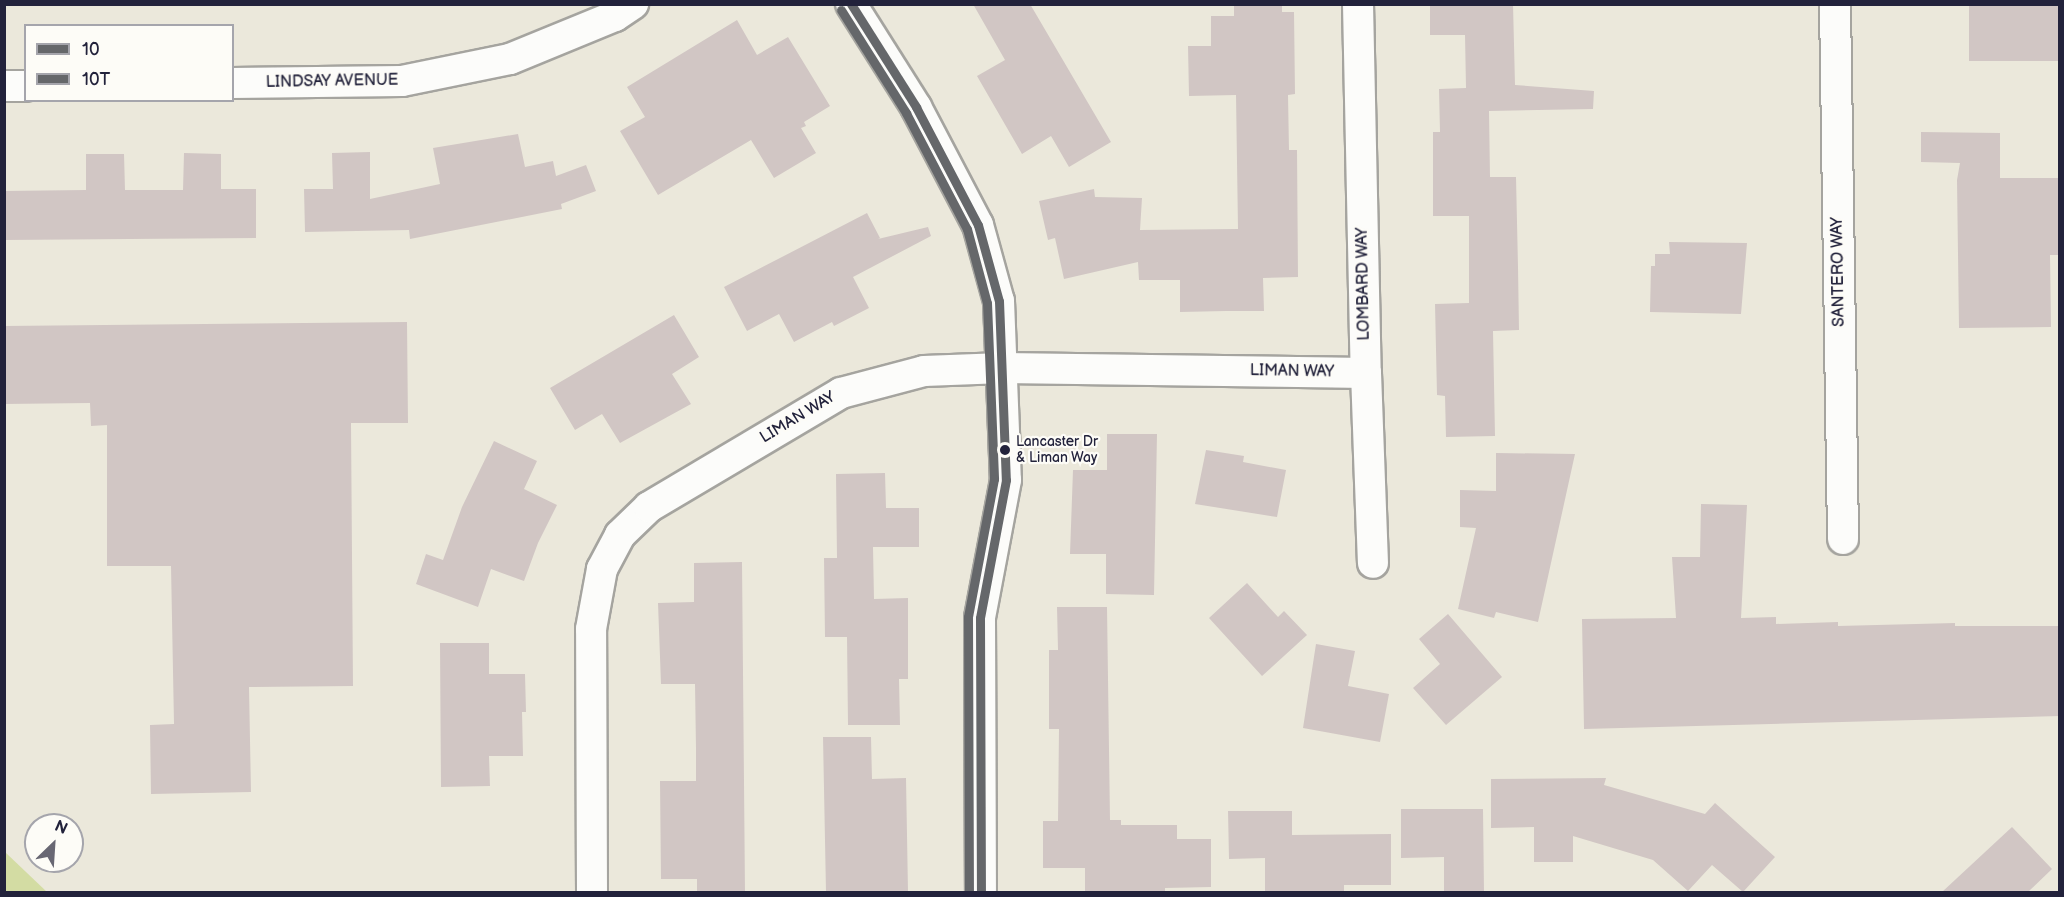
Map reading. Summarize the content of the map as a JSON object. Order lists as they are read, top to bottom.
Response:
{
  "streets": {
    "street": [
      "LINDSAY AVENUE",
      "SANTERO WAY",
      "LOMBARD WAY",
      "LIMAN WAY"
    ]
  },
  "crossings": [
    ["LOMBARD WAY", "LIMAN WAY"]
  ],
  "places": ["Lancaster Dr & Liman Way"],
  "lines": ["transit line 10", "transit line 10T"],
  "legend": ["10", "10T"],
  "north": "top right"
}
